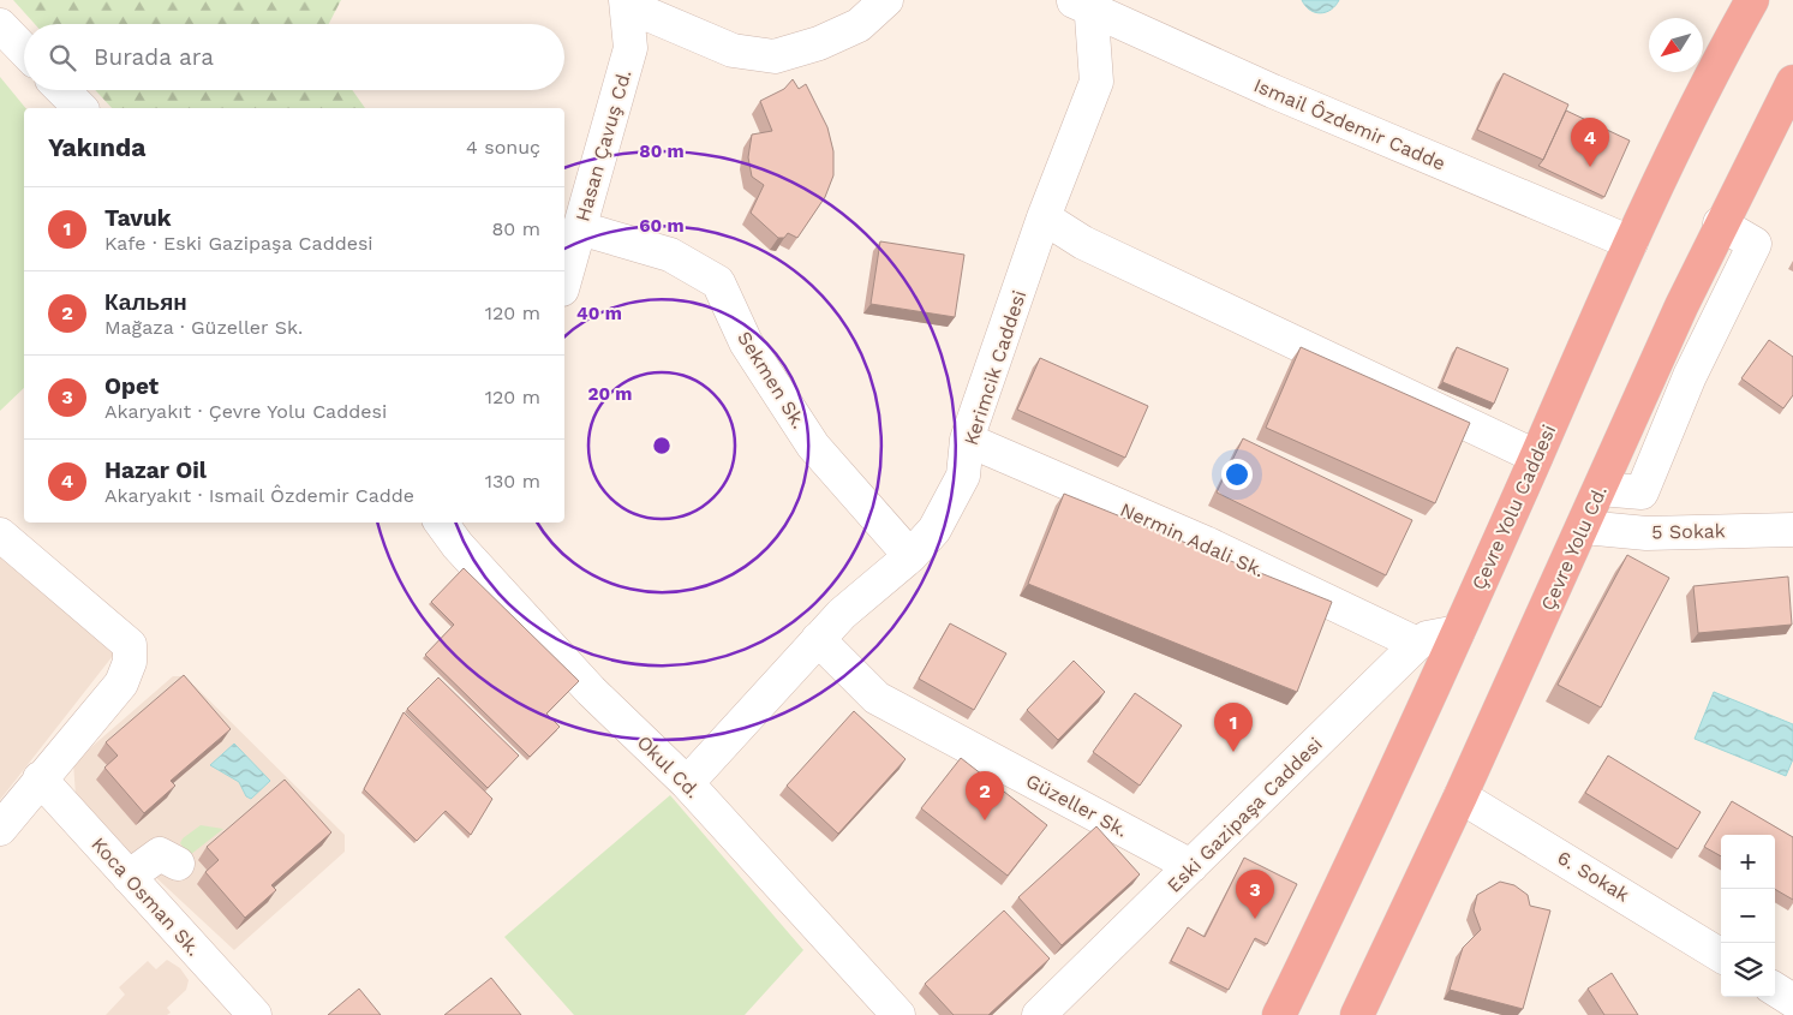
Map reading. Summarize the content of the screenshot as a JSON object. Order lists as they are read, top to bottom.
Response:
{
  "streets": {
    "highway": ["Çevre Yolu Caddesi", "Çevre Yolu Cd."],
    "street": [
      "Ismail Ôzdemir Cadde",
      "Hasan Çavuş Cd.",
      "Kerimcik Caddesi",
      "Sekmen Sk.",
      "5 Sokak",
      "Nermin Adali Sk.",
      "Okul Cd.",
      "Güzeller Sk.",
      "Eski Gazipaşa Caddesi",
      "6. Sokak",
      "Koca Osman Sk."
    ]
  },
  "crossings": [
    ["Ismail Ôzdemir Cadde", "Kerimcik Caddesi"],
    ["Ismail Ôzdemir Cadde", "Çevre Yolu Caddesi"],
    ["Hasan Çavuş Cd.", "Sekmen Sk."],
    ["Kerimcik Caddesi", "Sekmen Sk."],
    ["Kerimcik Caddesi", "Nermin Adali Sk."],
    ["Kerimcik Caddesi", "Okul Cd."],
    ["Kerimcik Caddesi", "Güzeller Sk."],
    ["Çevre Yolu Caddesi", "Eski Gazipaşa Caddesi"],
    ["5 Sokak", "Çevre Yolu Cd."],
    ["Nermin Adali Sk.", "Eski Gazipaşa Caddesi"],
    ["Çevre Yolu Cd.", "6. Sokak"],
    ["Güzeller Sk.", "Eski Gazipaşa Caddesi"]
  ],
  "north": "bottom left",
  "page": {
    "search": "Burada ara",
    "heading": ["Yakında", "4 sonuç"],
    "pins": [
      "4",
      "1",
      "2",
      "3"
    ],
    "list": [
      {
        "mark": "1",
        "name": "Tavuk",
        "note": "Kafe · Eski Gazipaşa Caddesi",
        "value": "80 m"
      },
      {
        "mark": "2",
        "name": "Кальян",
        "note": "Mağaza · Güzeller Sk.",
        "value": "120 m"
      },
      {
        "mark": "3",
        "name": "Opet",
        "note": "Akaryakıt · Çevre Yolu Caddesi",
        "value": "120 m"
      },
      {
        "mark": "4",
        "name": "Hazar Oil",
        "note": "Akaryakıt · Ismail Ôzdemir Cadde",
        "value": "130 m"
      }
    ],
    "map_buttons": ["+", "−"]
  },
  "rings": [
    "80 m",
    "60 m",
    "40 m",
    "20 m"
  ]
}
